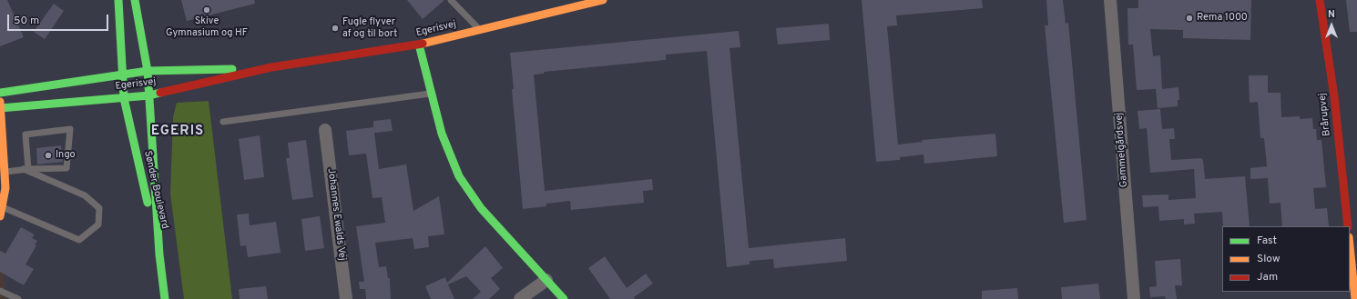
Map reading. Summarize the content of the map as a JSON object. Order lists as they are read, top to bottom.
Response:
{
  "streets": {
    "street": [
      "Egerisvej",
      "Brårupvej",
      "Gammelgårdsvej",
      "Sønder Boulevard",
      "Johannes Ewalds Vej"
    ]
  },
  "crossings": [
    ["Egerisvej", "Sønder Boulevard"]
  ],
  "districts": ["EGERIS"],
  "places": [
    "Skive Gymnasium og HF",
    "Rema 1000",
    "Fugle flyver af og til bort",
    "Ingo"
  ],
  "legend": ["Fast", "Slow", "Jam"],
  "scale_bar": "50 m",
  "north": "top"
}
